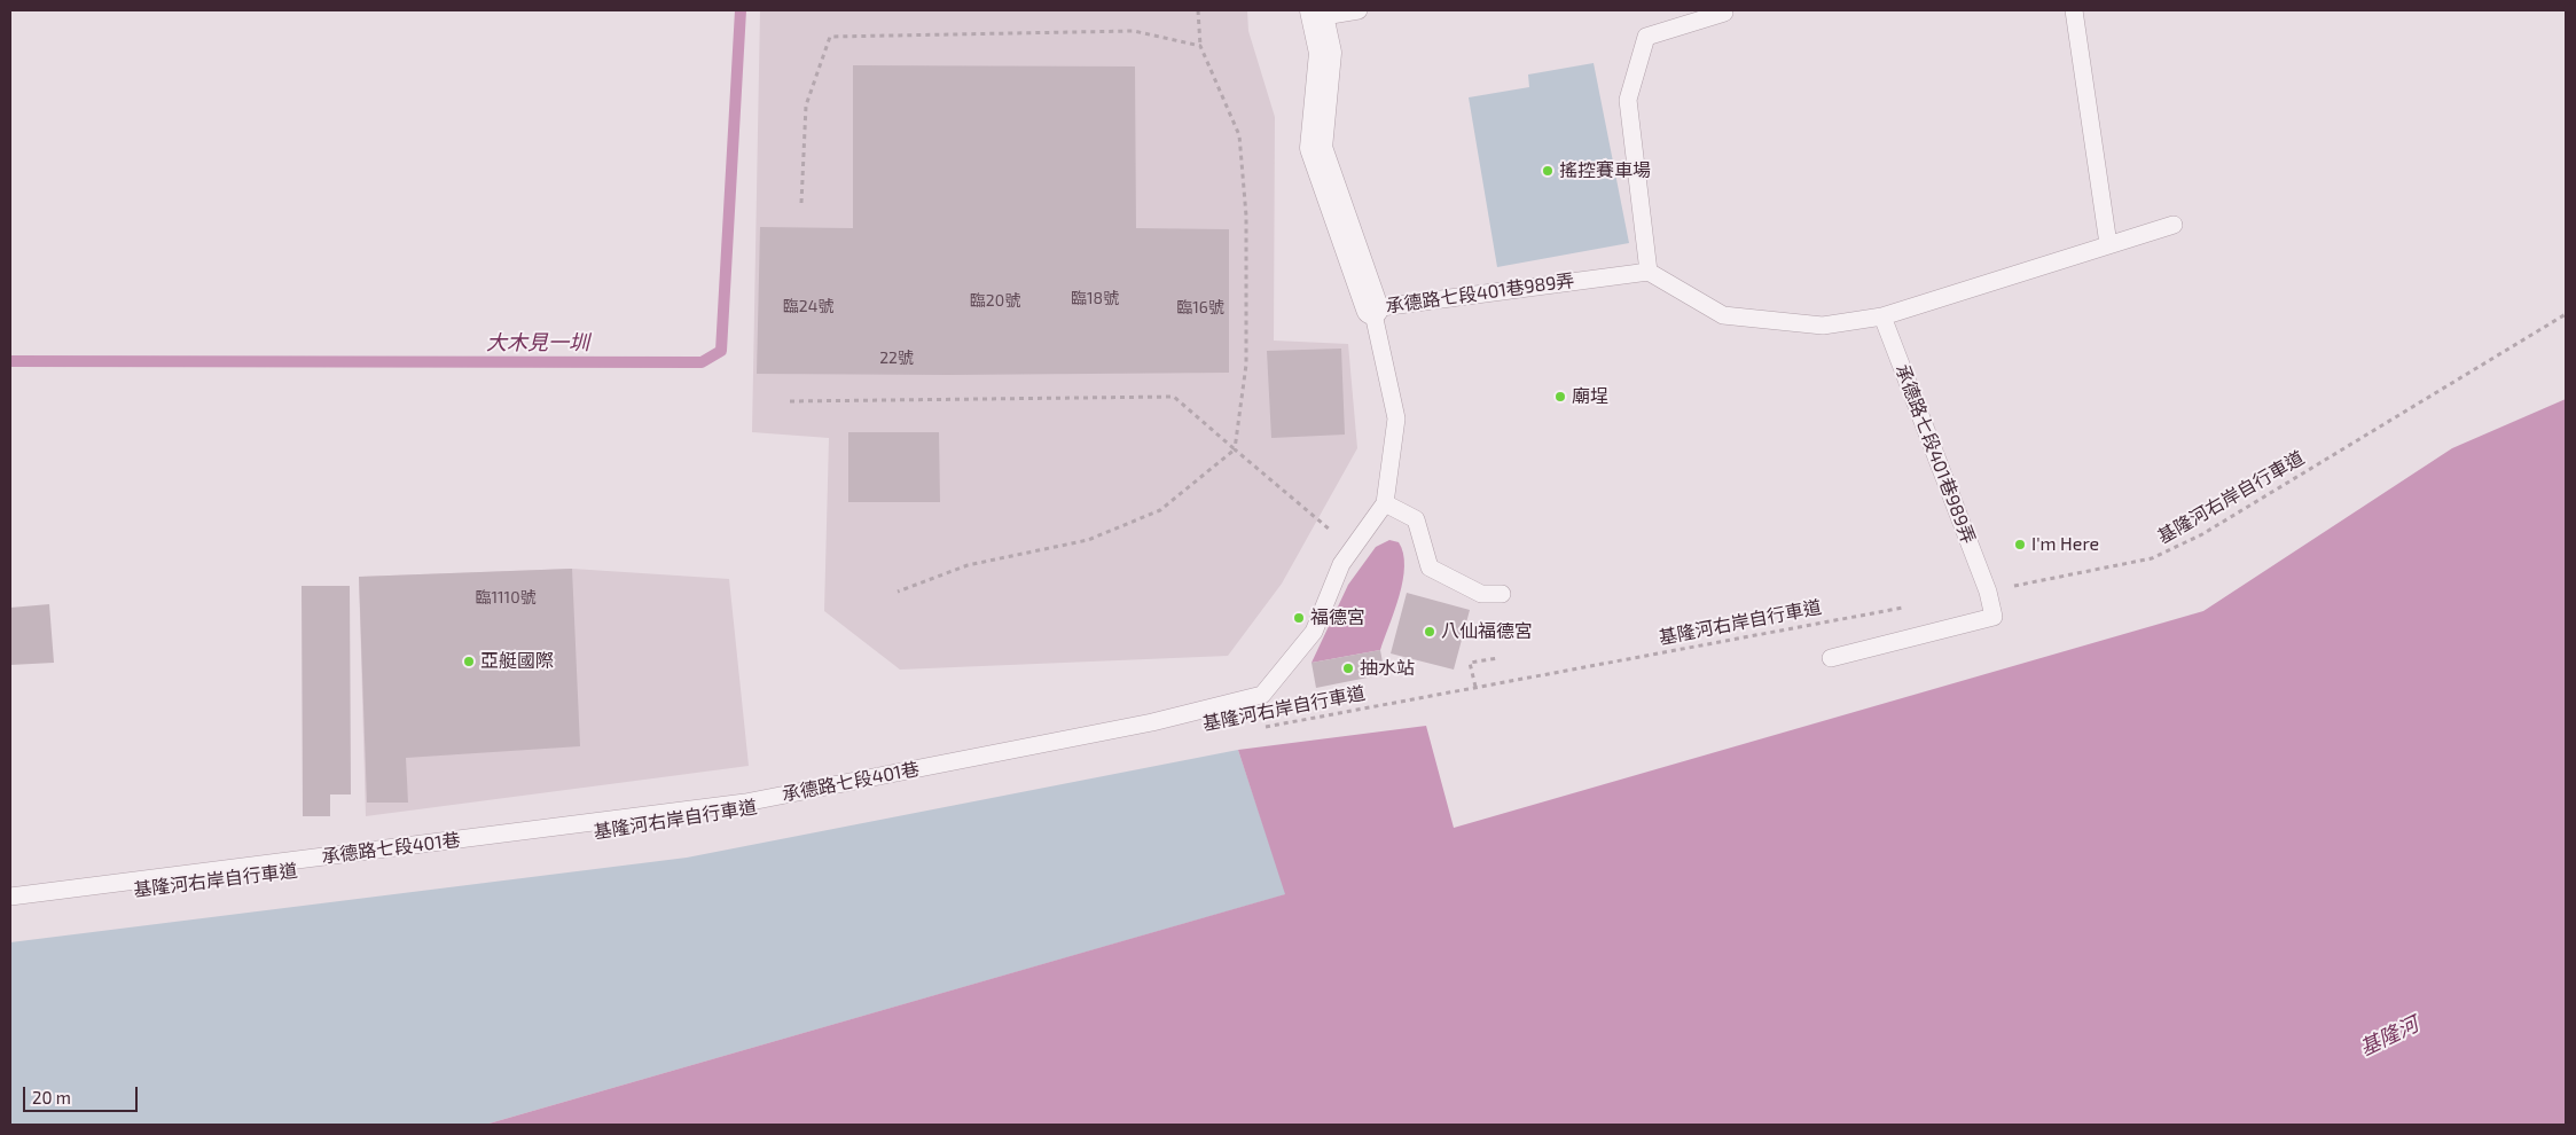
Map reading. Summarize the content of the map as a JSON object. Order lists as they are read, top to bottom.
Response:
{
  "streets": {
    "street": ["承德路七段401巷989弄"],
    "lane": ["承德路七段401巷"],
    "path": ["基隆河右岸自行車道"]
  },
  "crossings": [
    ["承德路七段401巷989弄", "基隆河右岸自行車道"],
    ["承德路七段401巷989弄", "承德路七段401巷"]
  ],
  "water": ["大木見一圳", "基隆河"],
  "places": [
    "搖控賽車場",
    "廟埕",
    "I'm Here",
    "福德宮",
    "八仙福德宮",
    "亞艇國際",
    "抽水站"
  ],
  "house_numbers": [
    "臨18號",
    "臨20號",
    "臨24號",
    "臨16號",
    "22號",
    "臨1110號"
  ],
  "scale_bar": "20 m"
}
